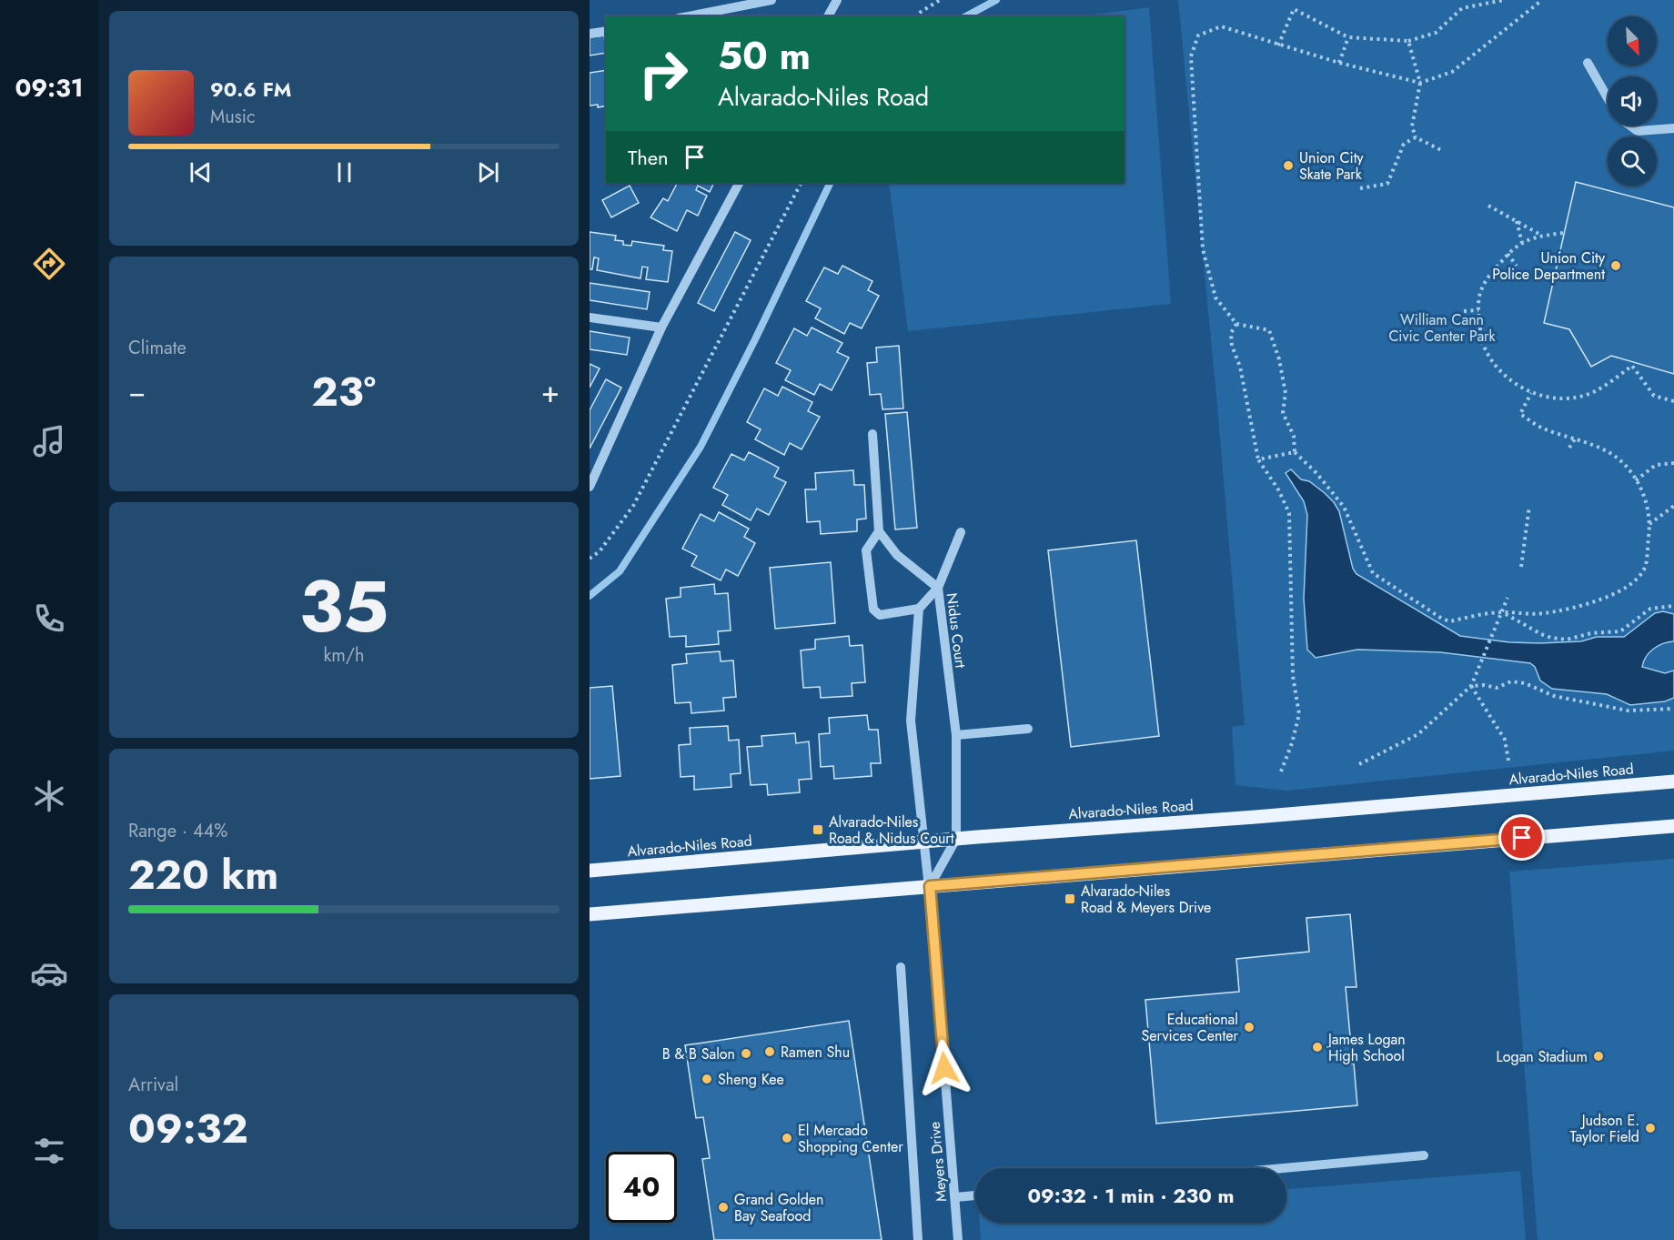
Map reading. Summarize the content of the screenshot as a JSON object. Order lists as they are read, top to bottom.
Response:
{
  "streets": {
    "main road": ["Alvarado-Niles Road"],
    "street": ["Nidus Court", "Meyers Drive"]
  },
  "crossings": [
    ["Nidus Court", "Alvarado-Niles Road"],
    ["Alvarado-Niles Road", "Meyers Drive"]
  ],
  "parks": ["William Cann Civic Center Park"],
  "places": {
    "other": [
      "Union City Skate Park",
      "Union City Police Department",
      "Educational Services Center",
      "James Logan High School",
      "Ramen Shu",
      "B & B Salon",
      "Logan Stadium",
      "Sheng Kee",
      "Judson E. Taylor Field",
      "El Mercado Shopping Center",
      "Grand Golden Bay Seafood"
    ],
    "transit": ["Alvarado-Niles Road & Nidus Court", "Alvarado-Niles Road & Meyers Drive"]
  },
  "north": "bottom right",
  "page": {
    "tabs": "09:31",
    "turn": ["50 m", "Alvarado-Niles Road"],
    "song": ["90.6 FM", "Music"],
    "then": "Then",
    "tile": [
      "Climate",
      ["35", "km/h"],
      ["Range · 44%", "220 km"],
      ["Arrival", "09:32"]
    ],
    "heat": ["−", "23°", "+"],
    "limit": "40",
    "trip": "09:32 · 1 min · 230 m"
  }
}
